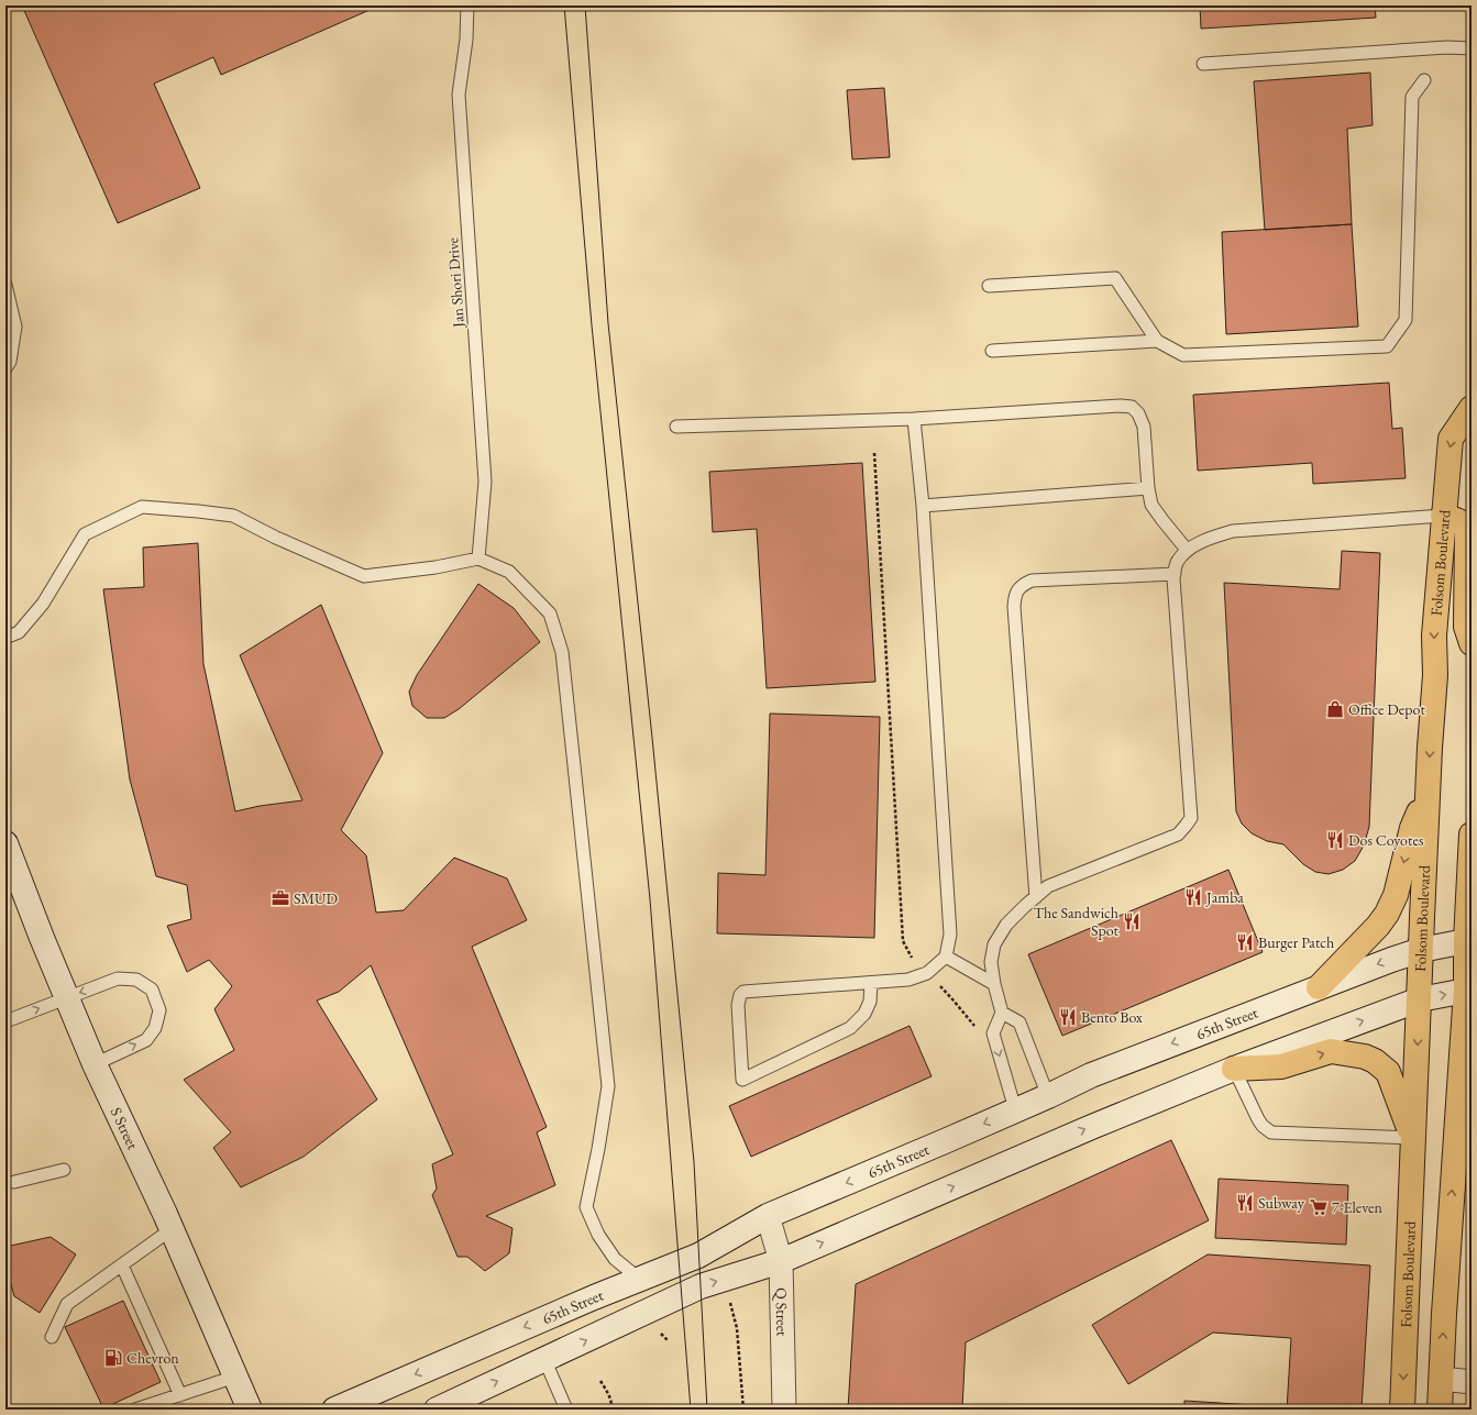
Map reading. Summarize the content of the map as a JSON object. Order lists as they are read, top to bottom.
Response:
{
  "streets": {
    "main road": ["Folsom Boulevard", "65th Street", "S Street"],
    "street": ["Q Street"],
    "lane": ["Jan Shori Drive"]
  },
  "crossings": [
    ["Folsom Boulevard", "65th Street"],
    ["65th Street", "Q Street"]
  ],
  "places": {
    "shop": ["Office Depot"],
    "restaurant": [
      "Dos Coyotes",
      "Jamba",
      "The Sandwich Spot",
      "Burger Patch",
      "Bento Box",
      "Subway"
    ],
    "office": ["SMUD"],
    "supermarket": ["7-Eleven"],
    "fuel station": ["Chevron"]
  }
}
